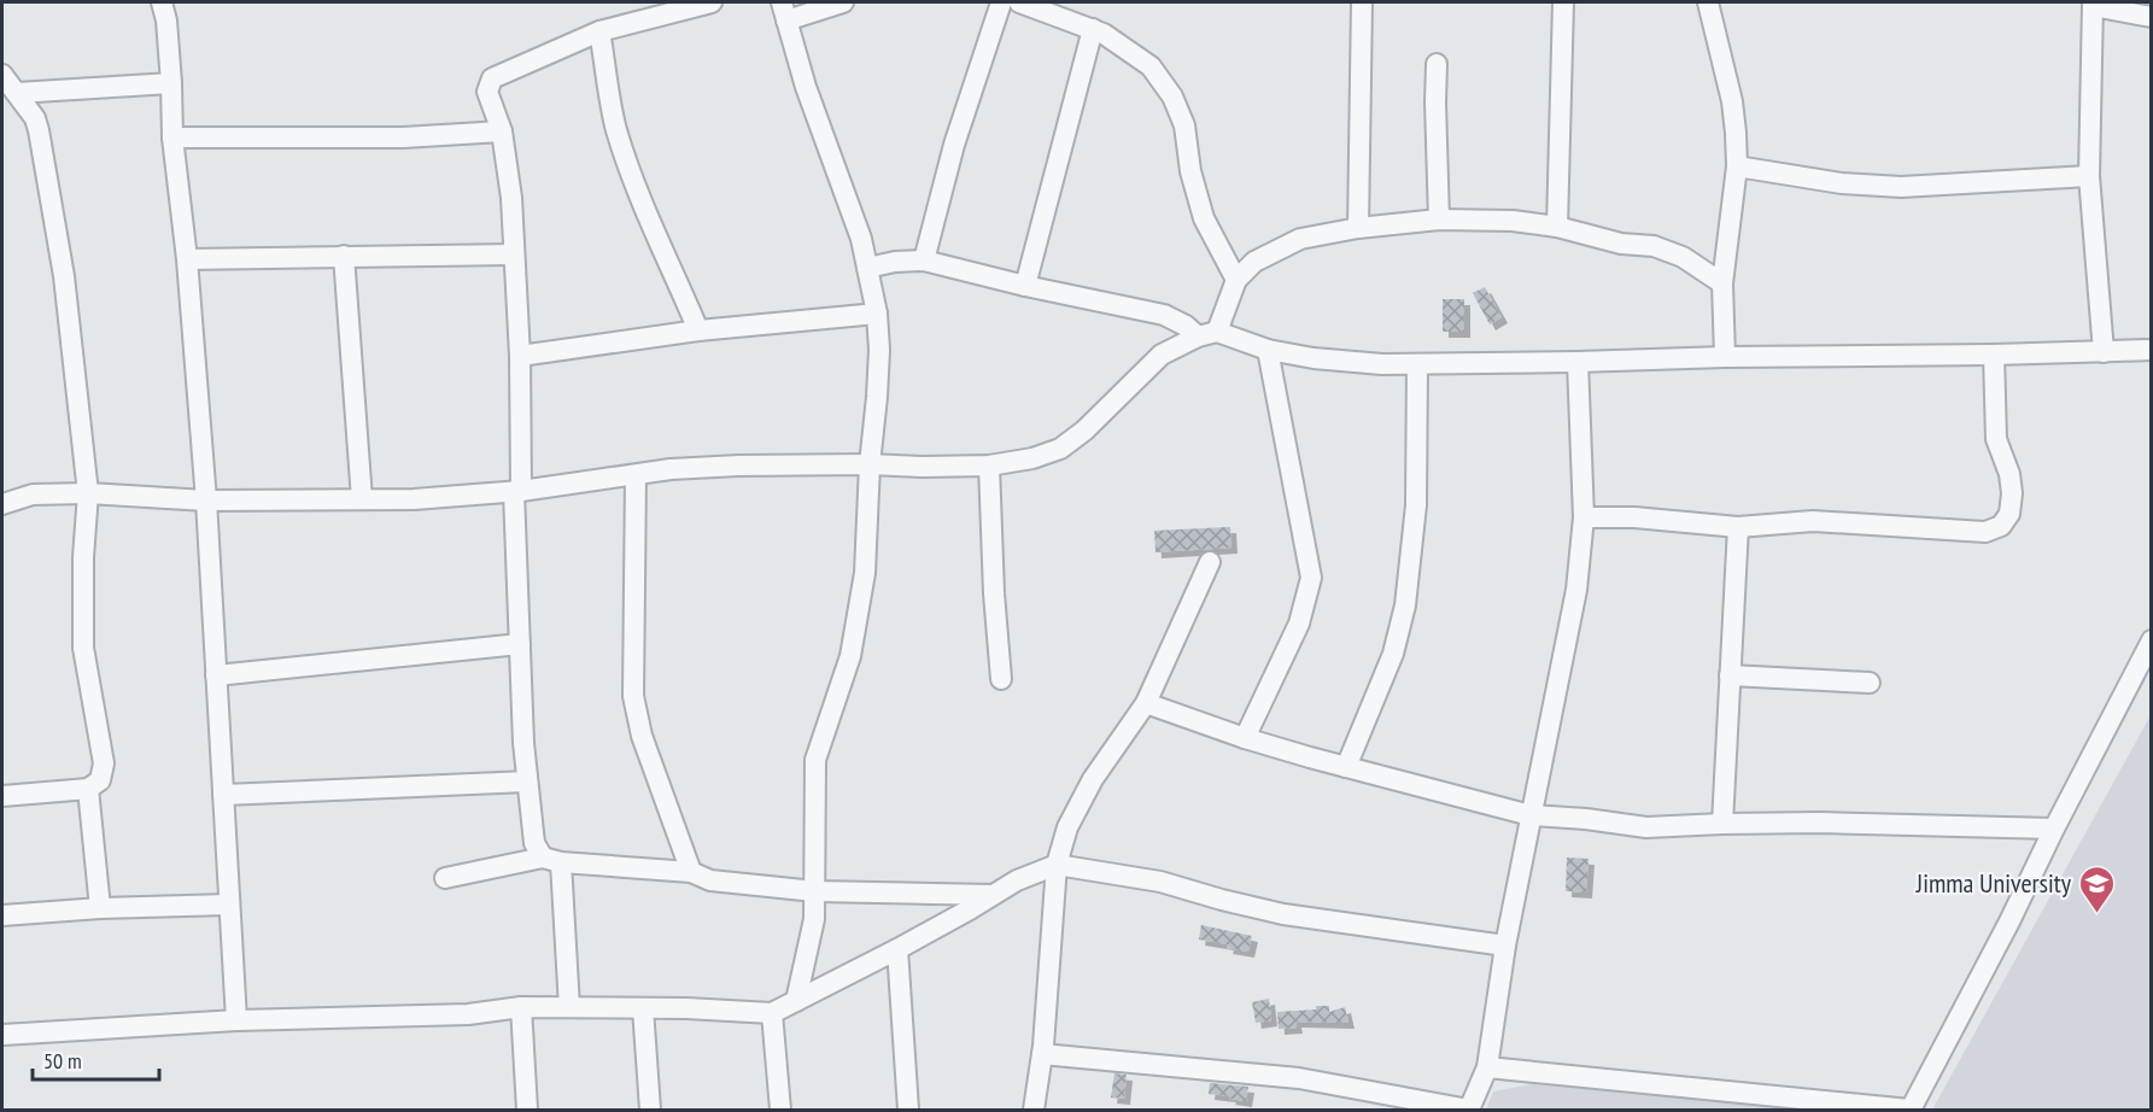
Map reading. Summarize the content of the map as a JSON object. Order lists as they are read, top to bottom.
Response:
{
  "places": {
    "school or university": ["Jimma University"]
  },
  "scale_bar": "50 m"
}
